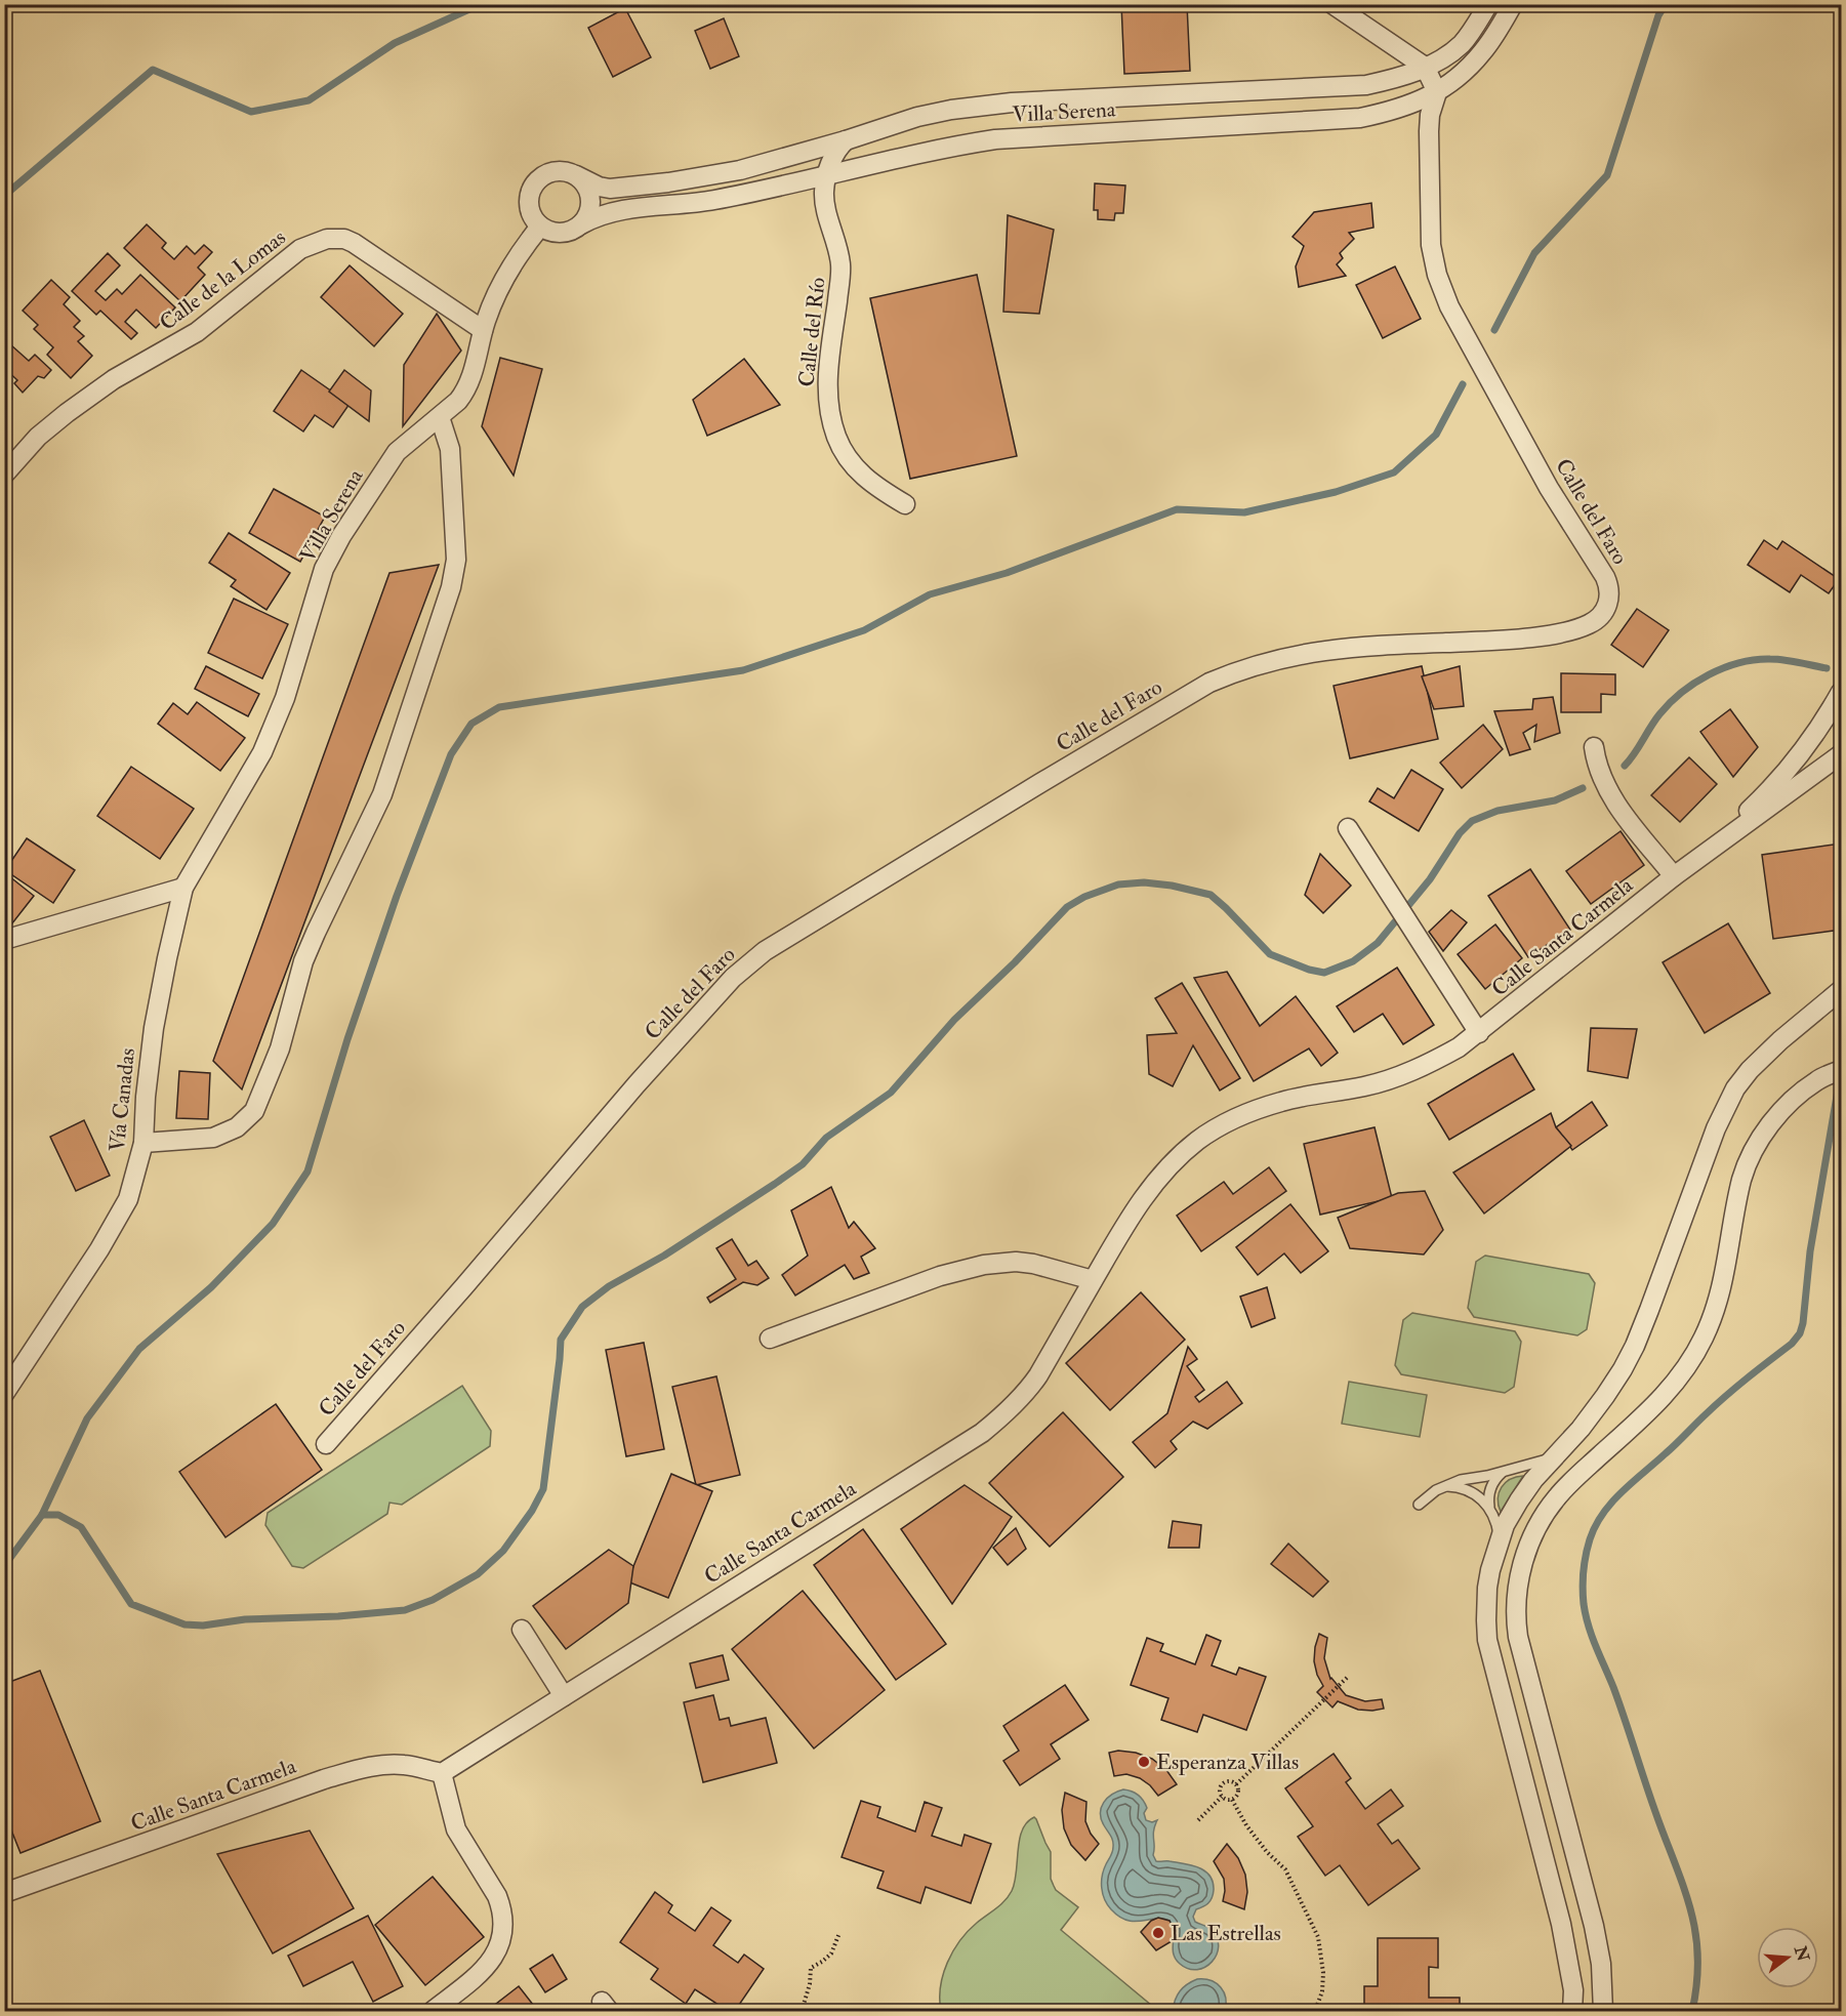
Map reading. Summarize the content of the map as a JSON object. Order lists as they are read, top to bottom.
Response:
{
  "streets": {
    "street": [
      "Villa Serena",
      "Calle de la Lomas",
      "Calle del Río",
      "Calle del Faro",
      "Calle Santa Carmela",
      "Vía Canadas"
    ]
  },
  "crossings": [
    ["Villa Serena", "Calle de la Lomas"],
    ["Villa Serena", "Calle del Río"],
    ["Villa Serena", "Calle del Faro"],
    ["Villa Serena", "Vía Canadas"]
  ],
  "places": ["Esperanza Villas", "Las Estrellas"],
  "north": "right"
}
